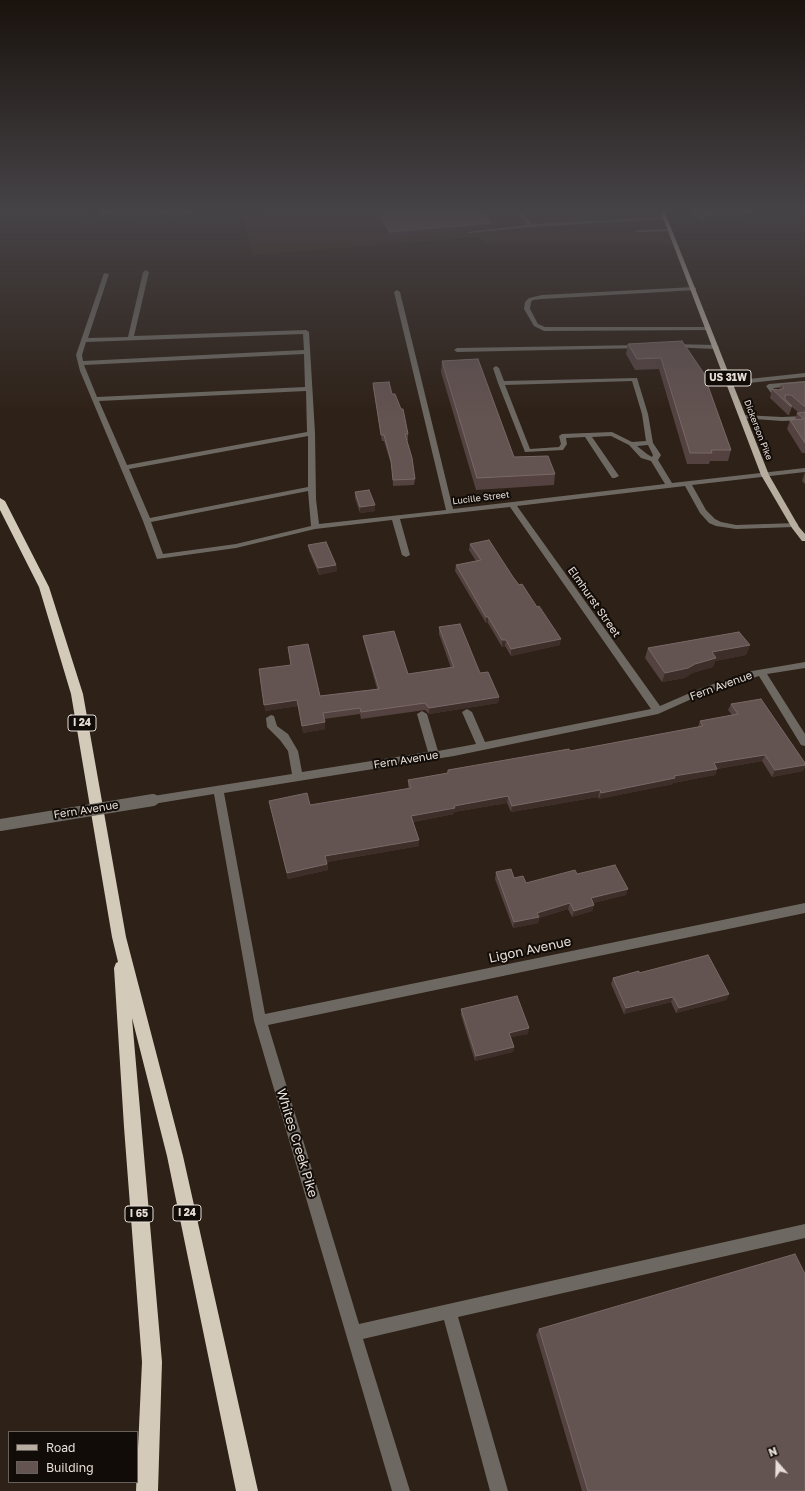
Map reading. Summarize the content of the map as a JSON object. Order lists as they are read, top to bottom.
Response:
{
  "streets": {
    "highway": ["I 24", "I 65"],
    "main road": ["US 31W", "Dickerson Pike"],
    "street": [
      "Lucille Street",
      "Elmhurst Street",
      "Fern Avenue",
      "Ligon Avenue",
      "Whites Creek Pike"
    ]
  },
  "crossings": [
    ["Dickerson Pike", "Lucille Street"],
    ["Lucille Street", "Elmhurst Street"],
    ["Elmhurst Street", "Fern Avenue"],
    ["Fern Avenue", "Whites Creek Pike"],
    ["I 24", "I 65"],
    ["Ligon Avenue", "Whites Creek Pike"]
  ],
  "legend": ["Road", "Building"],
  "north": "top"
}
